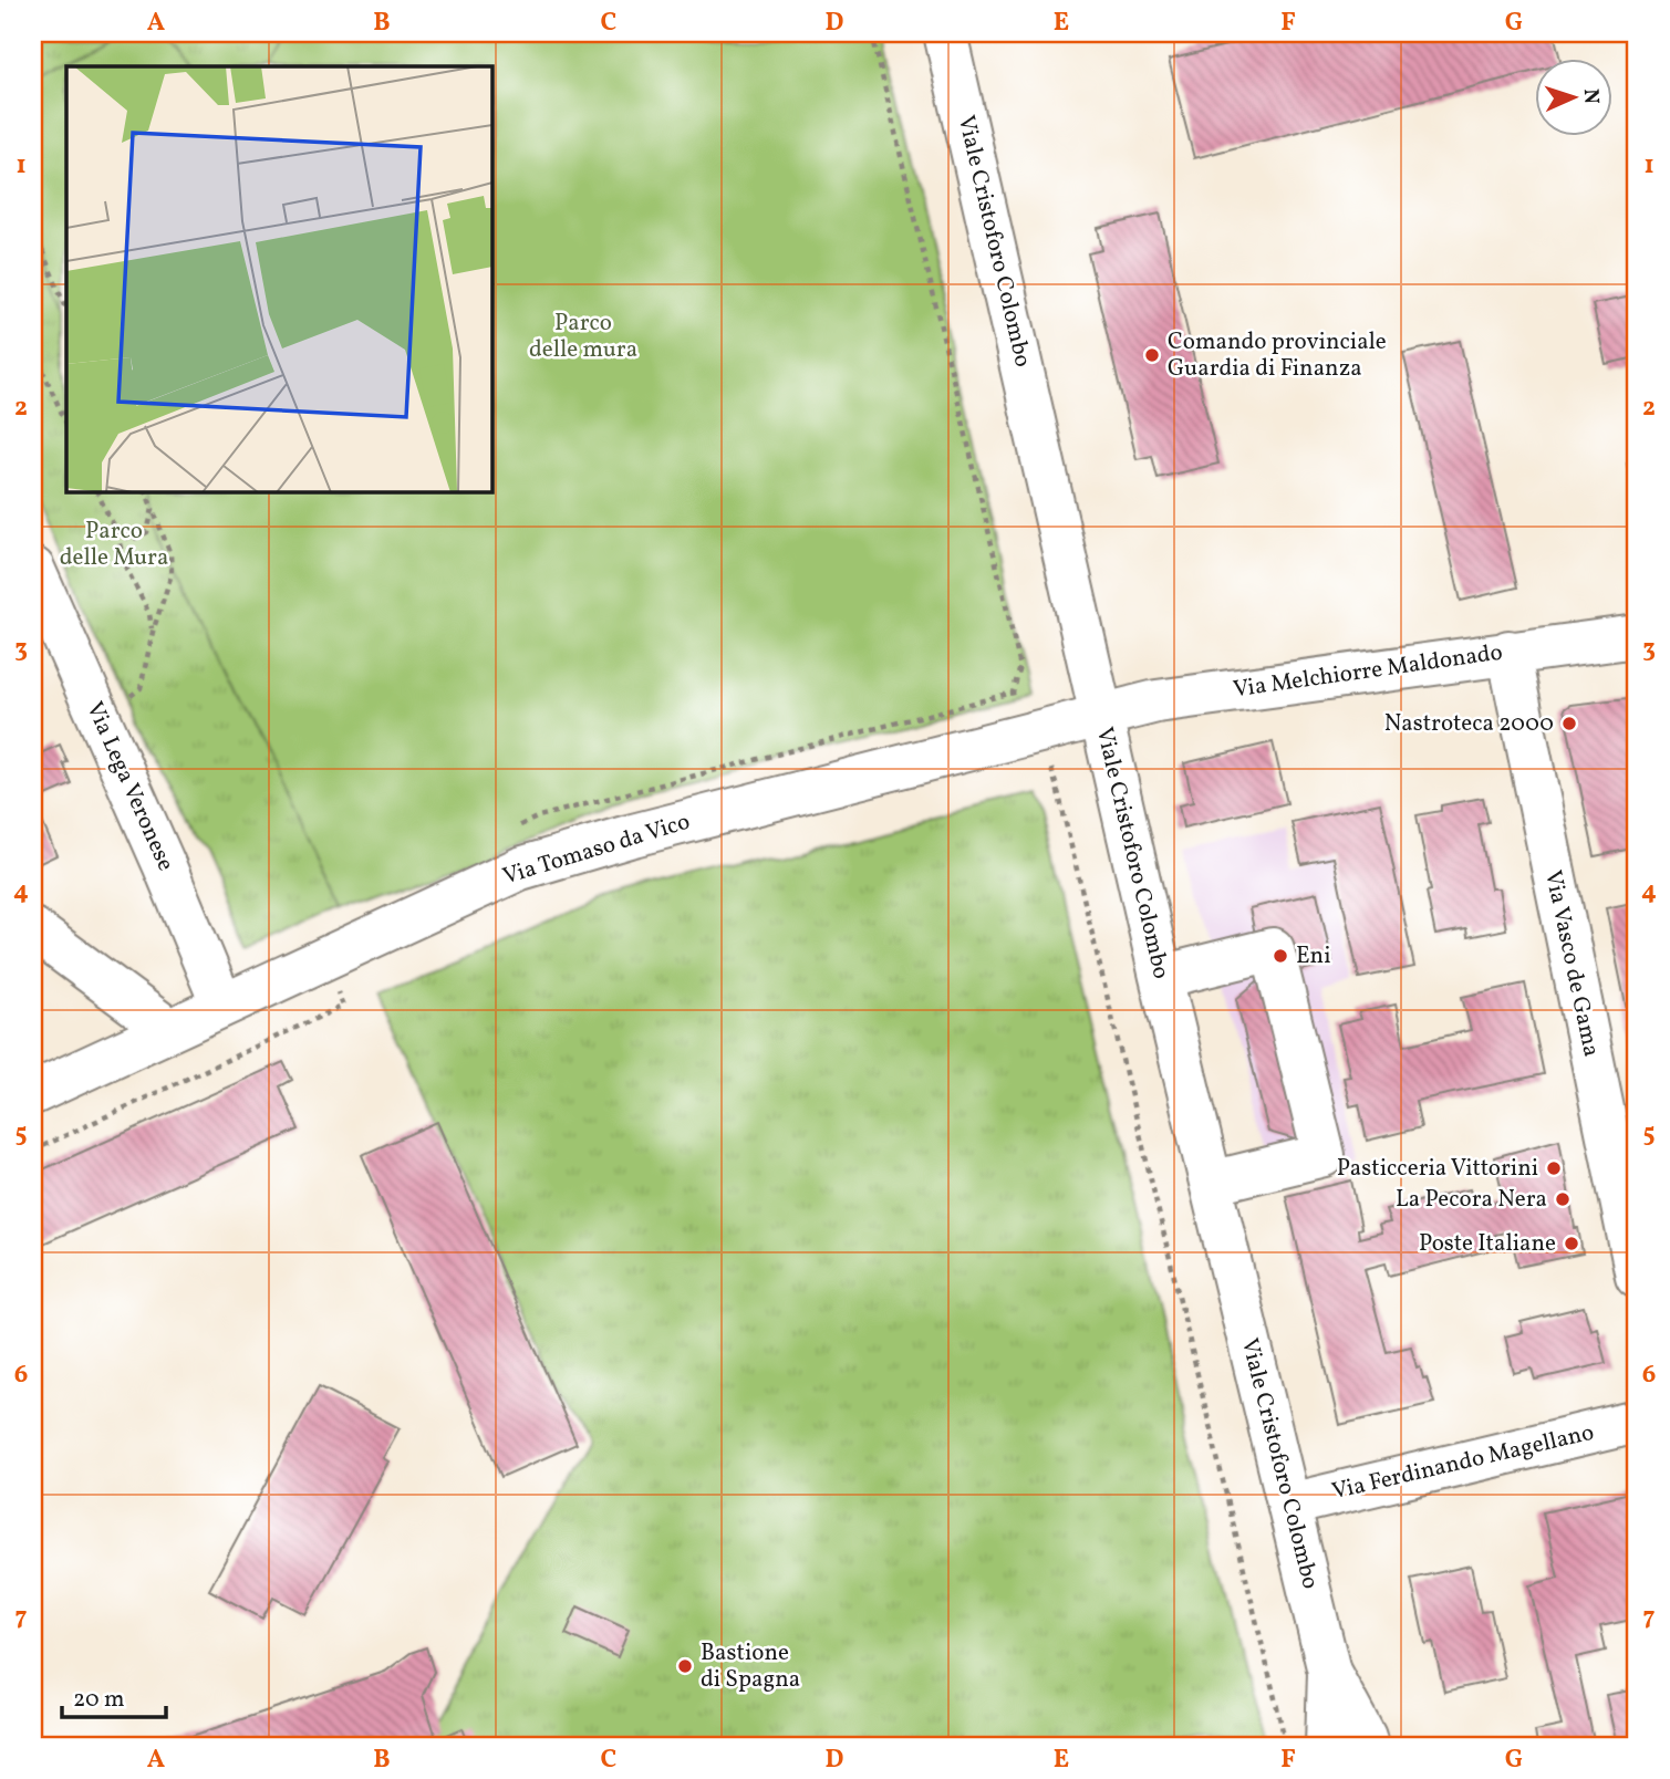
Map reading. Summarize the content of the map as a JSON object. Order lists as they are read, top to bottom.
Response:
{
  "streets": {
    "street": [
      "Viale Cristoforo Colombo",
      "Via Melchiorre Maldonado",
      "Via Lega Veronese",
      "Via Tomaso da Vico",
      "Via Vasco de Gama",
      "Via Ferdinando Magellano"
    ]
  },
  "crossings": [
    ["Viale Cristoforo Colombo", "Via Melchiorre Maldonado"],
    ["Viale Cristoforo Colombo", "Via Tomaso da Vico"],
    ["Viale Cristoforo Colombo", "Via Ferdinando Magellano"],
    ["Via Melchiorre Maldonado", "Via Tomaso da Vico"],
    ["Via Melchiorre Maldonado", "Via Vasco de Gama"],
    ["Via Lega Veronese", "Via Tomaso da Vico"]
  ],
  "parks": ["Parco delle mura", "Parco delle Mura"],
  "places": [
    "Comando provinciale Guardia di Finanza",
    "Nastroteca 2000",
    "Eni",
    "Pasticceria Vittorini",
    "La Pecora Nera",
    "Poste Italiane",
    "Bastione di Spagna"
  ],
  "scale_bar": "20 m",
  "north": "right",
  "grid": {
    "columns": [
      "A",
      "B",
      "C",
      "D",
      "E",
      "F",
      "G"
    ],
    "rows": [
      "1",
      "2",
      "3",
      "4",
      "5",
      "6",
      "7"
    ]
  }
}
